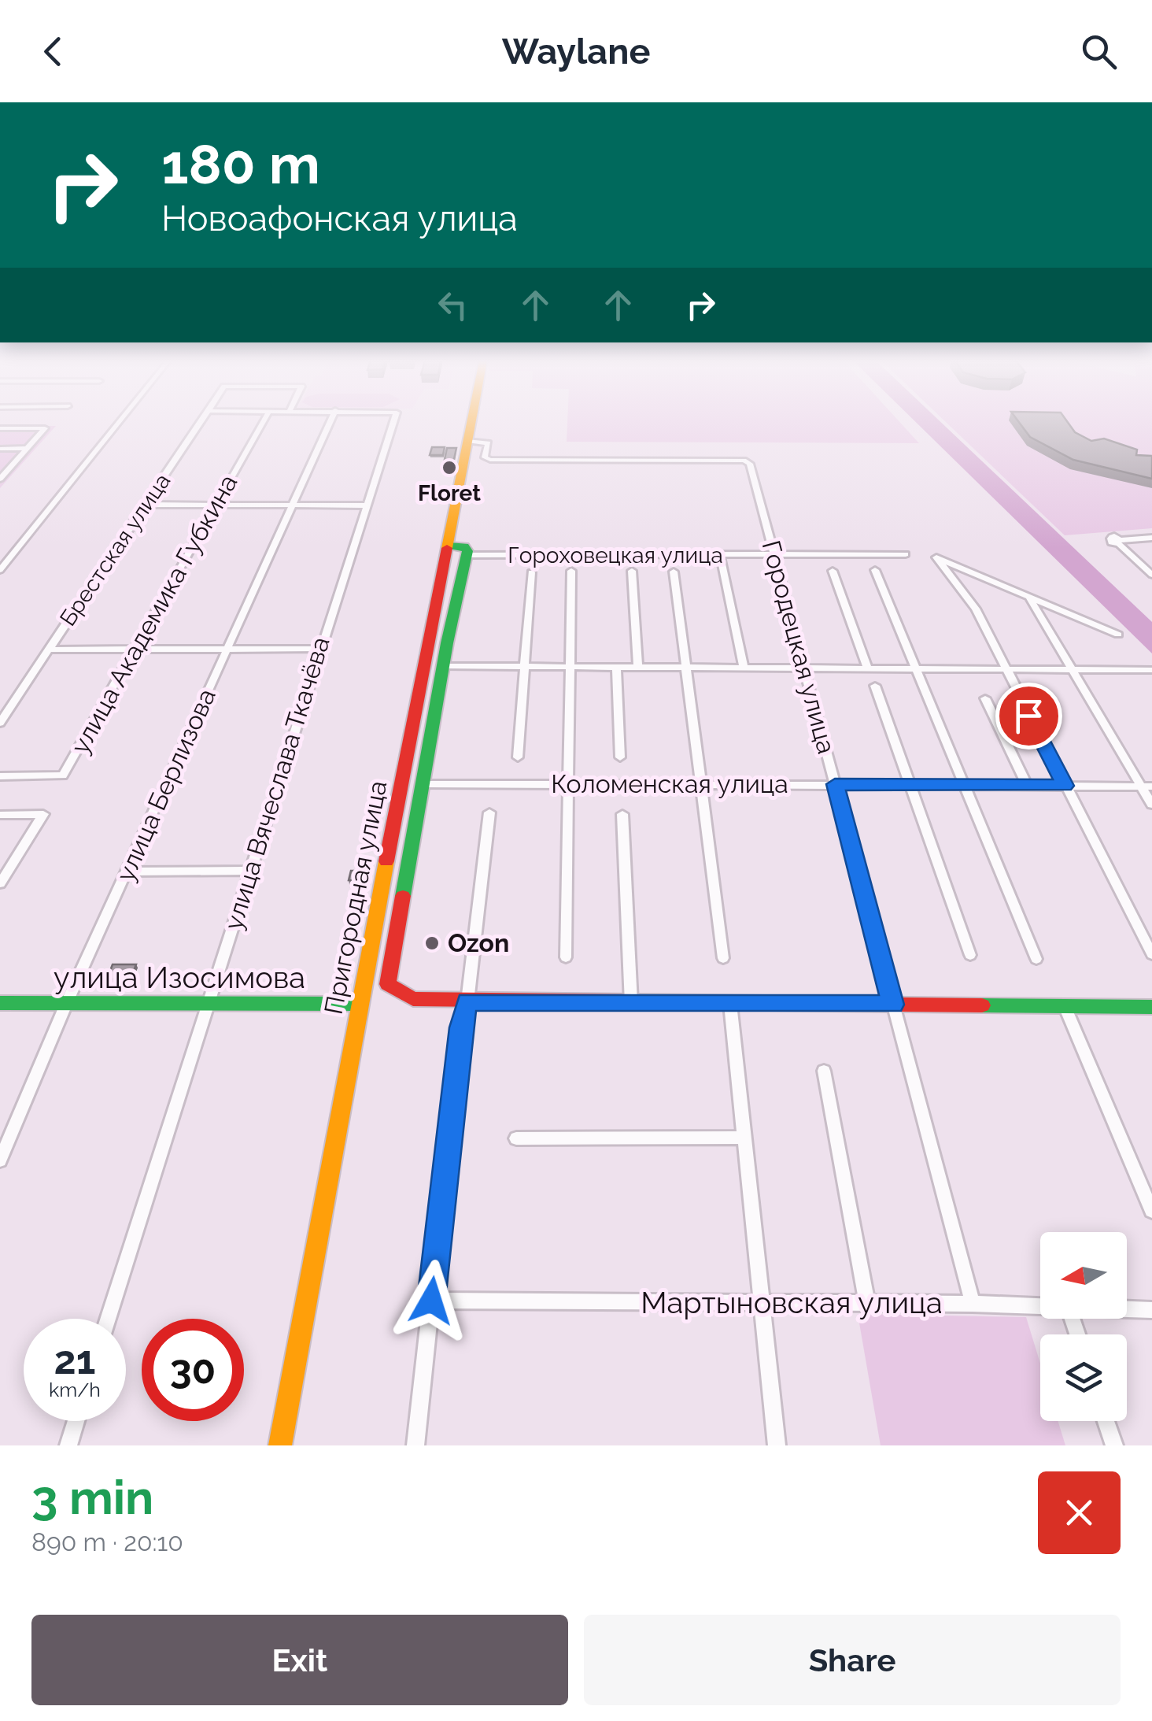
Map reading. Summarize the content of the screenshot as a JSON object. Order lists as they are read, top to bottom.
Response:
{
  "streets": {
    "street": [
      "Брестская улица",
      "Гороховецкая улица",
      "улица Академика Губкина",
      "Городецкая улица",
      "улица Вячеслава Ткачёва",
      "Коломенская улица",
      "улица Берлизова",
      "Пригородная улица",
      "улица Изосимова",
      "Мартыновская улица"
    ]
  },
  "crossings": [
    ["Гороховецкая улица", "Городецкая улица"],
    ["Городецкая улица", "Коломенская улица"],
    ["Городецкая улица", "Пригородная улица"],
    ["Городецкая улица", "Мартыновская улица"],
    ["улица Вячеслава Ткачёва", "улица Изосимова"],
    ["Коломенская улица", "Пригородная улица"],
    ["улица Берлизова", "улица Изосимова"],
    ["Пригородная улица", "улица Изосимова"]
  ],
  "places": ["Floret", "Ozon"],
  "north": "left",
  "page": {
    "header": "Waylane",
    "turn": ["180 m", "Новоафонская улица"],
    "speed": "21 km/h",
    "limit": "30",
    "heading": ["3 min", "890 m · 20:10"],
    "buttons": ["Exit", "Share"]
  }
}
